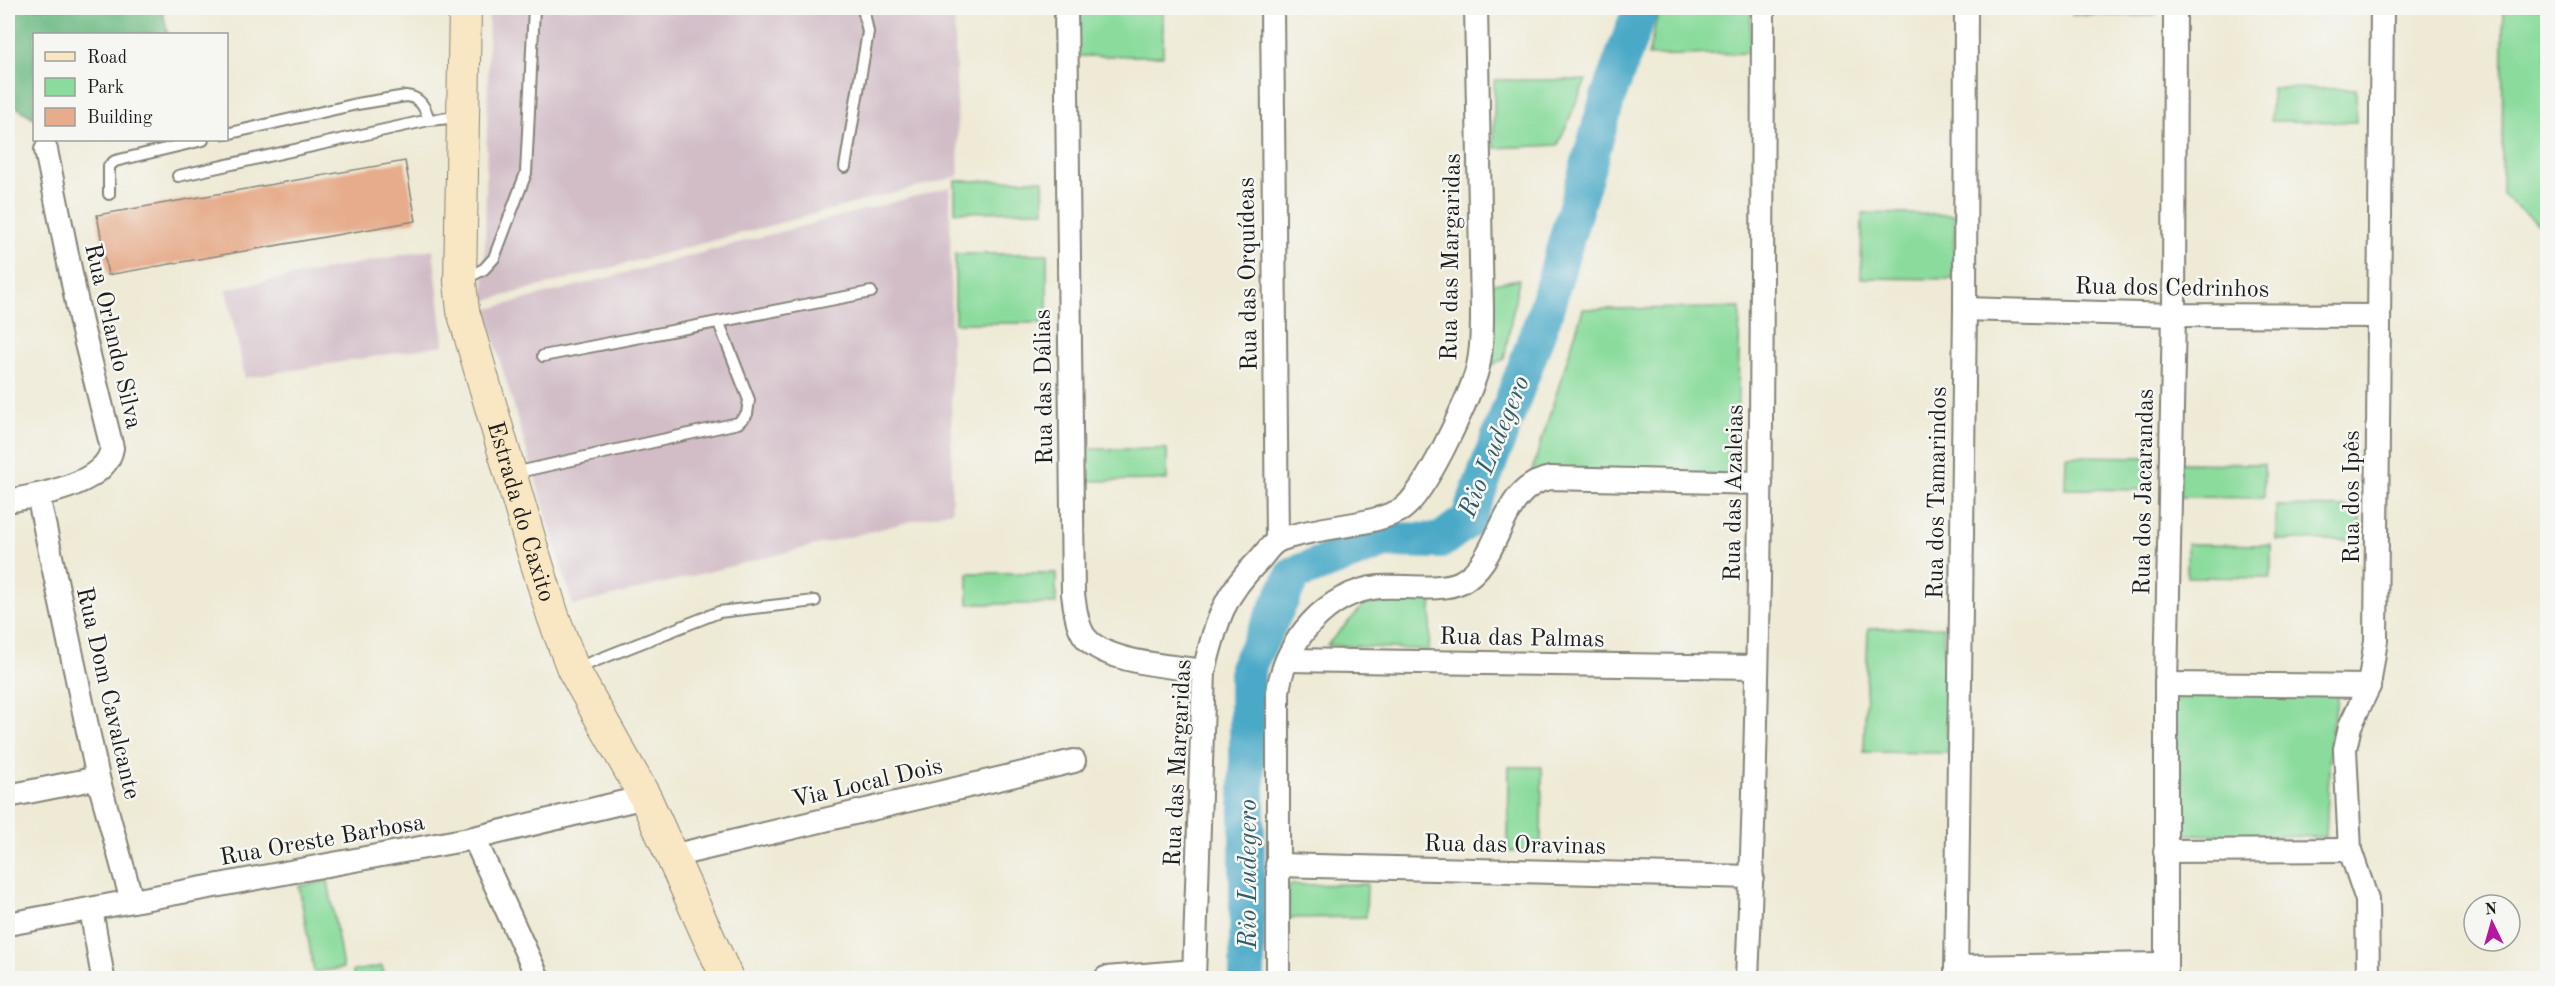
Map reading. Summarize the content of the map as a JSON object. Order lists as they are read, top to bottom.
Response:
{
  "streets": {
    "main road": ["Estrada do Caxito"],
    "street": [
      "Rua das Margaridas",
      "Rua das Orquídeas",
      "Rua dos Cedrinhos",
      "Rua Orlando Silva",
      "Rua das Dálias",
      "Rua dos Jacarandas",
      "Rua das Azaleias",
      "Rua dos Tamarindos",
      "Rua dos Ipês",
      "Rua das Palmas",
      "Rua Dom Cavalcante",
      "Via Local Dois",
      "Rua Oreste Barbosa",
      "Rua das Oravinas"
    ]
  },
  "crossings": [
    ["Rua das Margaridas", "Rua das Orquídeas"],
    ["Rua das Margaridas", "Rua das Dálias"],
    ["Rua dos Cedrinhos", "Rua dos Jacarandas"],
    ["Rua dos Cedrinhos", "Rua dos Tamarindos"],
    ["Rua dos Cedrinhos", "Rua dos Ipês"],
    ["Rua Orlando Silva", "Rua Dom Cavalcante"],
    ["Rua das Azaleias", "Rua das Palmas"],
    ["Rua das Azaleias", "Rua das Oravinas"],
    ["Estrada do Caxito", "Via Local Dois"],
    ["Estrada do Caxito", "Rua Oreste Barbosa"],
    ["Rua Dom Cavalcante", "Rua Oreste Barbosa"]
  ],
  "water": ["Rio Ludegero"],
  "legend": ["Road", "Park", "Building"],
  "north": "top"
}
